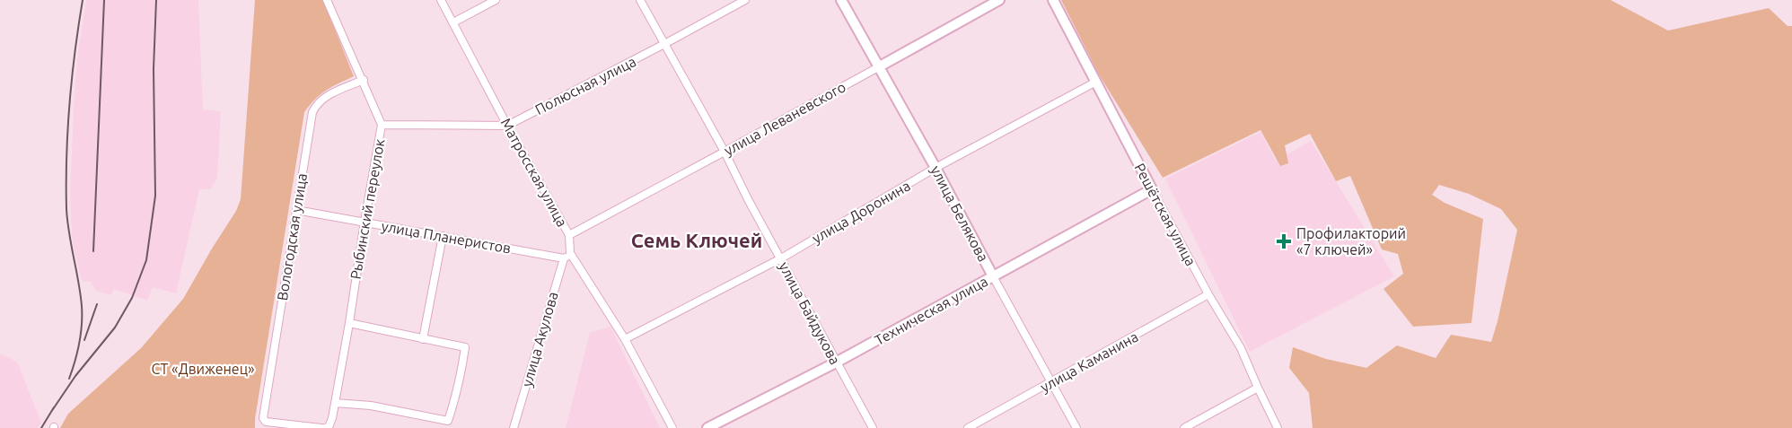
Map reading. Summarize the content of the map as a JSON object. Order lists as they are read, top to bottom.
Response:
{
  "streets": {
    "street": [
      "Полюсная улица",
      "улица Леваневского",
      "Матросская улица",
      "Рыбинский переулок",
      "улица Доронина",
      "улица Белякова",
      "Решётская улица",
      "Вологодская улица",
      "улица Планеристов",
      "Техническая улица",
      "улица Байдукова",
      "улица Акулова",
      "улица Каманина"
    ]
  },
  "crossings": [
    ["Полюсная улица", "Матросская улица"],
    ["Полюсная улица", "Рыбинский переулок"],
    ["Полюсная улица", "улица Байдукова"],
    ["улица Леваневского", "Матросская улица"],
    ["улица Леваневского", "улица Белякова"],
    ["улица Леваневского", "улица Байдукова"],
    ["Матросская улица", "улица Доронина"],
    ["Рыбинский переулок", "Вологодская улица"],
    ["Рыбинский переулок", "улица Планеристов"],
    ["улица Доронина", "улица Белякова"],
    ["улица Доронина", "Решётская улица"],
    ["улица Доронина", "улица Байдукова"],
    ["улица Белякова", "Техническая улица"],
    ["улица Белякова", "улица Каманина"],
    ["Решётская улица", "Техническая улица"],
    ["Решётская улица", "улица Каманина"],
    ["Вологодская улица", "улица Планеристов"],
    ["улица Планеристов", "улица Акулова"],
    ["Техническая улица", "улица Байдукова"]
  ],
  "districts": ["Семь Ключей"],
  "parks": ["СТ «Движенец»"],
  "places": {
    "health": ["Профилакторий «7 ключей»"]
  }
}
